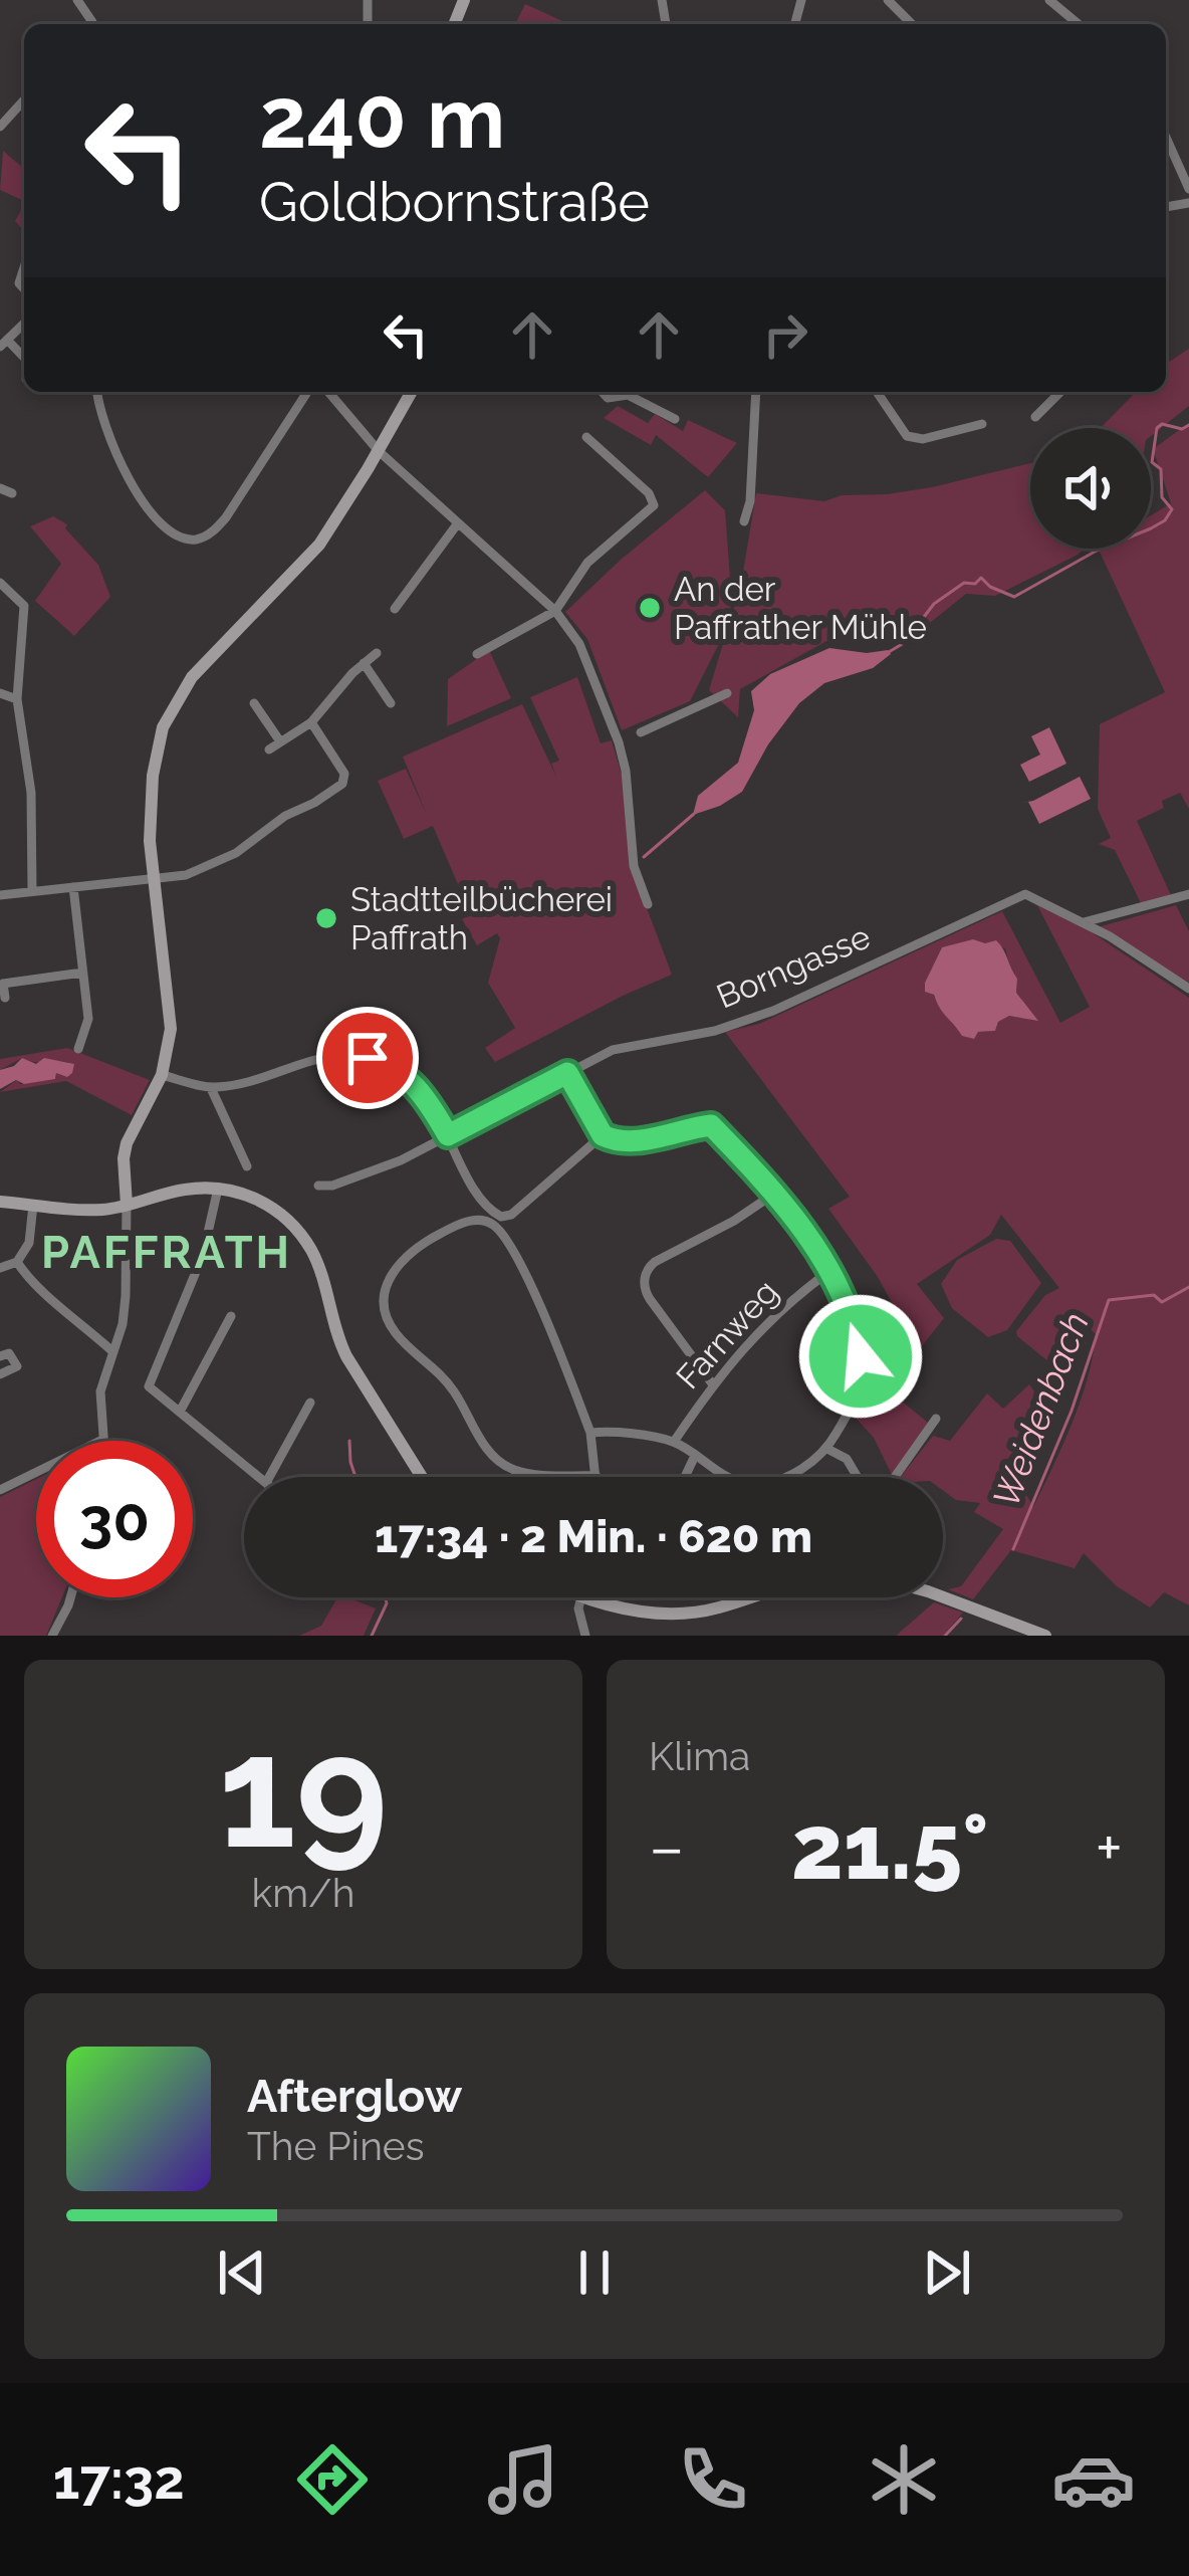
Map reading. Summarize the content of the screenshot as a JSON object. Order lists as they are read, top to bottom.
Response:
{
  "streets": {
    "street": ["Borngasse", "Farnweg"]
  },
  "districts": ["PAFFRATH"],
  "water": ["Weidenbach"],
  "places": ["An der Paffrather Mühle", "Stadtteilbücherei Paffrath"],
  "page": {
    "turn": ["240 m", "Goldbornstraße"],
    "limit": "30",
    "trip": "17:34 · 2 Min. · 620 m",
    "tile": [
      ["19", "km/h"],
      "Klima"
    ],
    "heat": ["−", "21.5°", "+"],
    "song": ["Afterglow", "The Pines"],
    "tabs": "17:32"
  }
}
